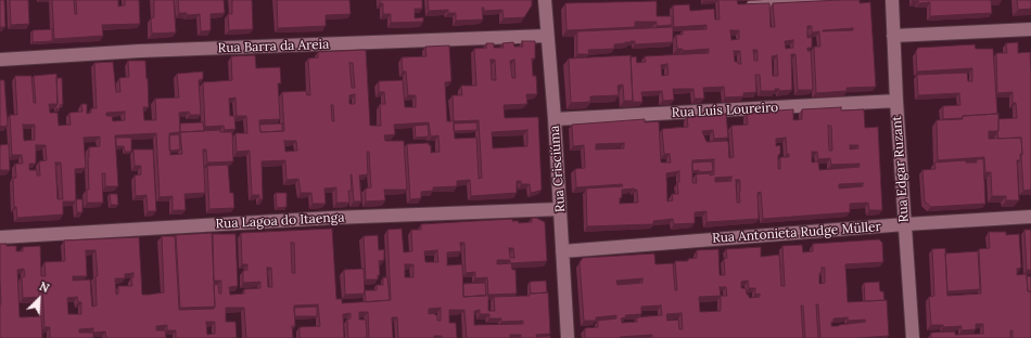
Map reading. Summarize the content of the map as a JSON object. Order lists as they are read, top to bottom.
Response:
{
  "streets": {
    "street": [
      "Rua Barra da Areia",
      "Rua Luís Loureiro",
      "Rua Crisciúma",
      "Rua Edgar Ruzant",
      "Rua Lagoa do Itaenga",
      "Rua Antonieta Rudge Müller"
    ]
  },
  "crossings": [
    ["Rua Barra da Areia", "Rua Crisciúma"],
    ["Rua Luís Loureiro", "Rua Crisciúma"],
    ["Rua Luís Loureiro", "Rua Edgar Ruzant"],
    ["Rua Crisciúma", "Rua Lagoa do Itaenga"],
    ["Rua Crisciúma", "Rua Antonieta Rudge Müller"],
    ["Rua Edgar Ruzant", "Rua Antonieta Rudge Müller"]
  ],
  "north": "top right"
}
